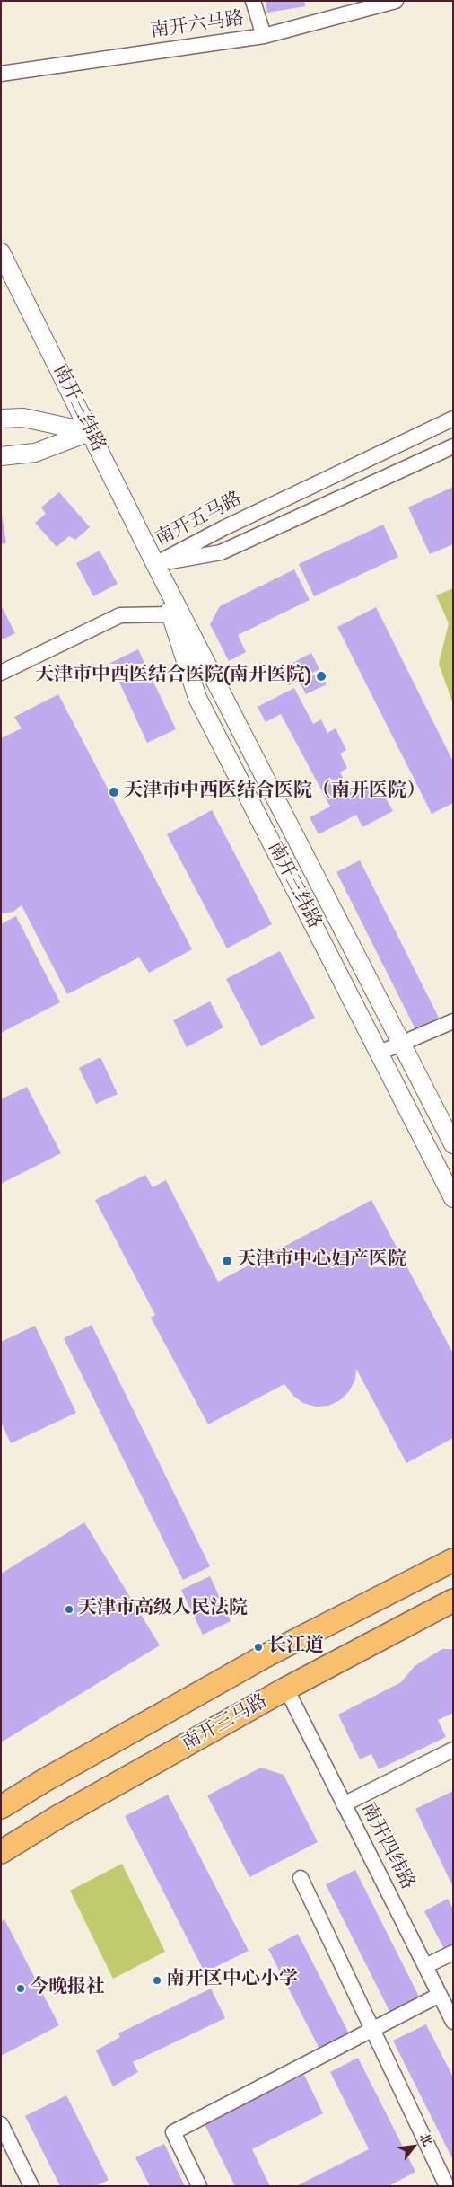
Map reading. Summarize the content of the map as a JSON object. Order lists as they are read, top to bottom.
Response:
{
  "streets": {
    "main road": ["南开三马路"],
    "street": [
      "南开六马路",
      "南开三纬路",
      "南开五马路",
      "南开四纬路"
    ]
  },
  "crossings": [
    ["南开三纬路", "南开五马路"],
    ["南开三马路", "南开四纬路"]
  ],
  "places": [
    "天津市中西医结合医院(南开医院)",
    "天津市中西医结合医院（南开医院）",
    "天津市中心妇产医院",
    "天津市高级人民法院",
    "长江道",
    "南开区中心小学",
    "今晚报社"
  ],
  "north": "top right"
}
